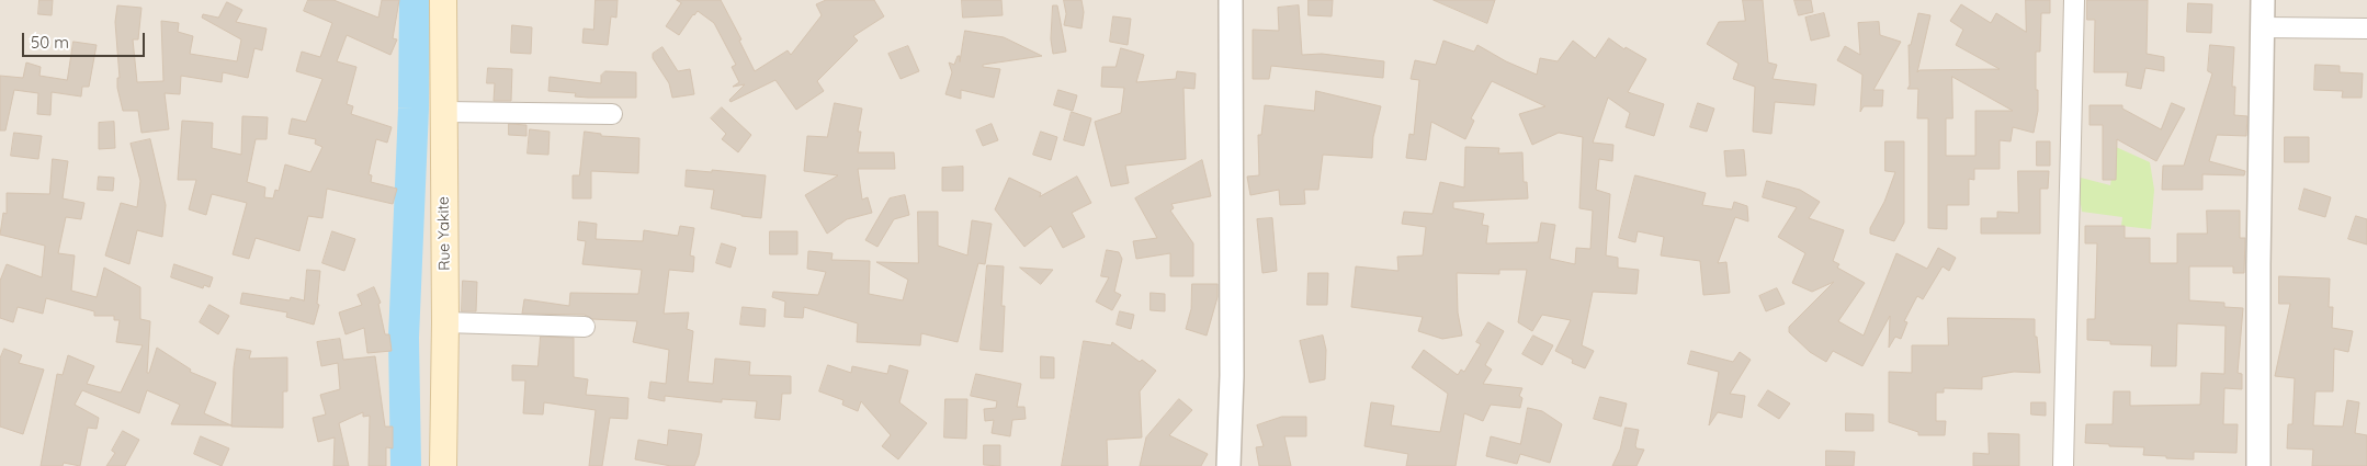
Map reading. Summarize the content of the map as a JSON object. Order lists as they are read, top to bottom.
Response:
{
  "streets": {
    "main road": ["Rue Yakite"]
  },
  "scale_bar": "50 m"
}
